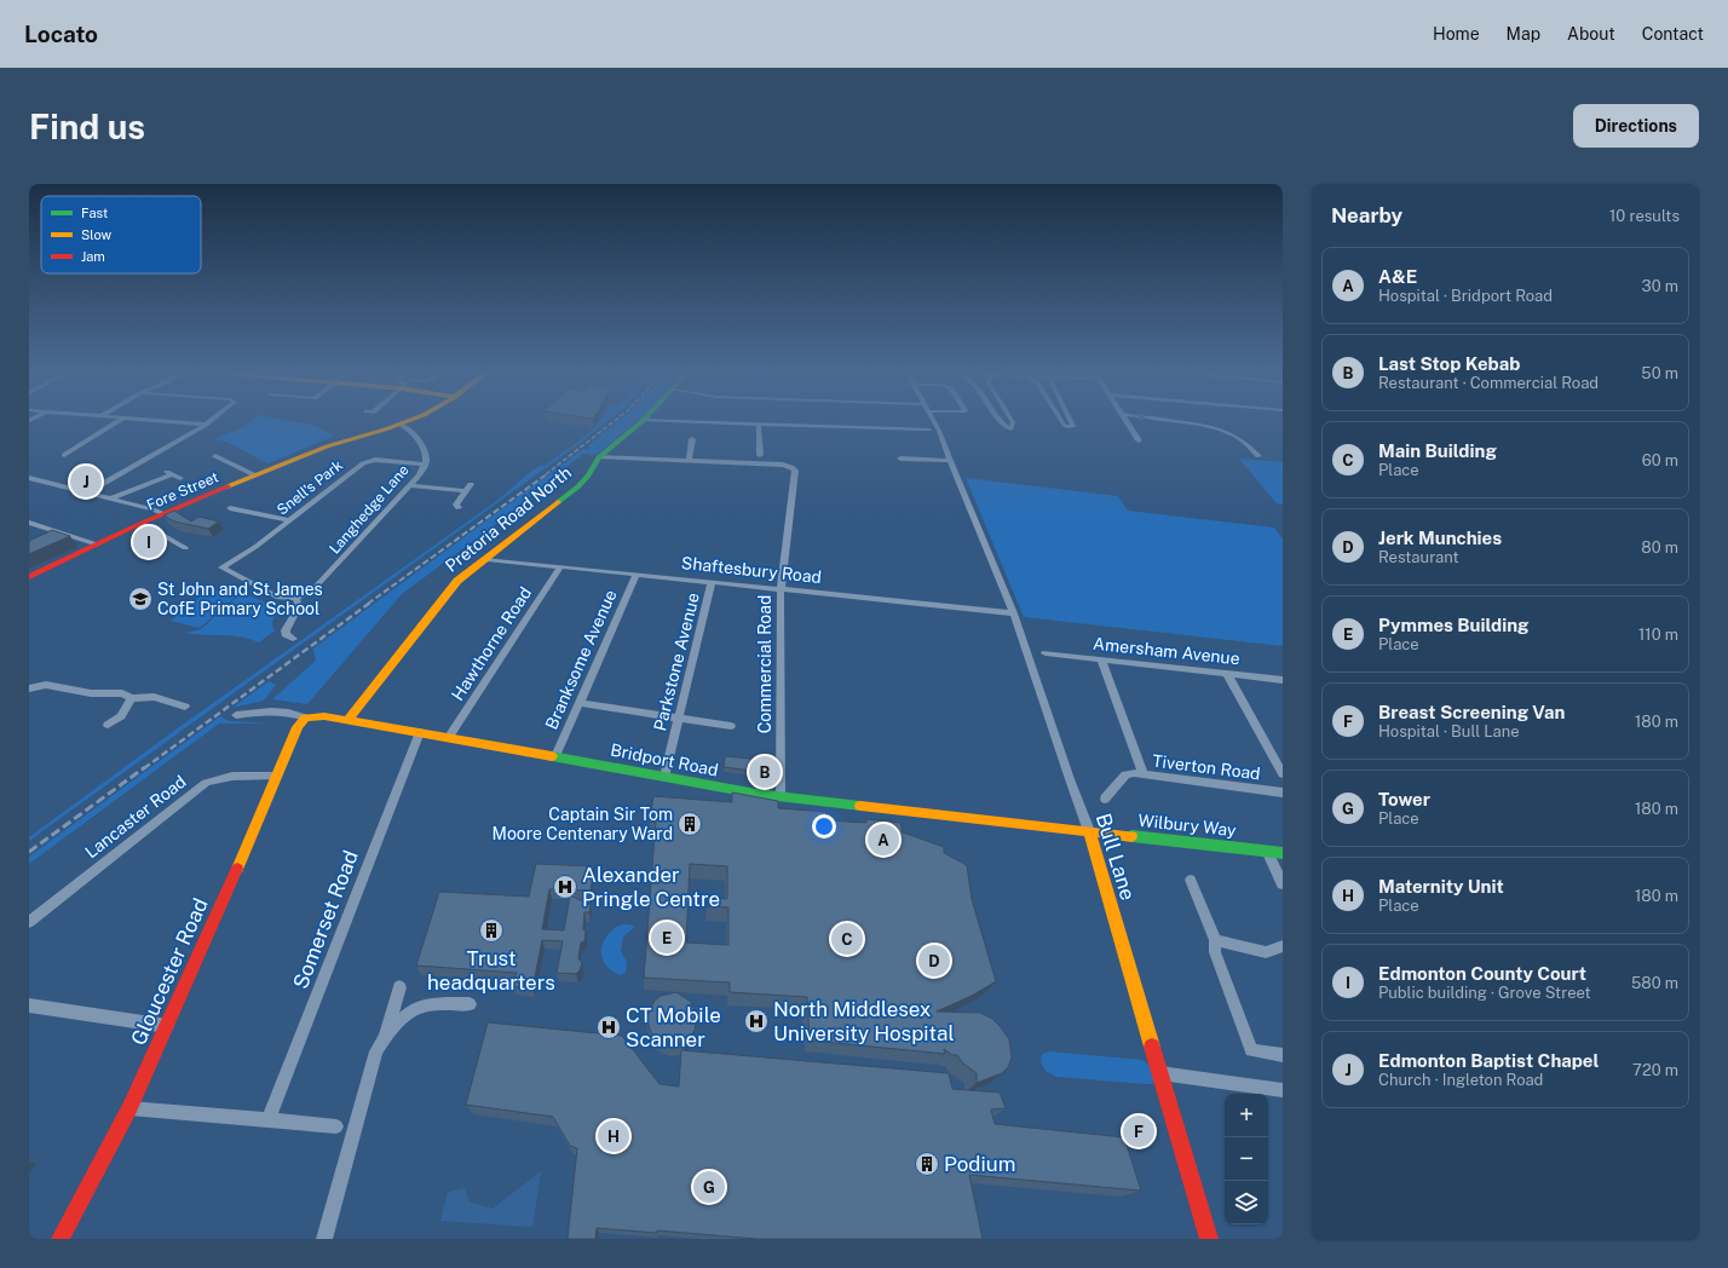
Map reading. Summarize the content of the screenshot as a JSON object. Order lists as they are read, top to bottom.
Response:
{
  "streets": {
    "street": [
      "Snell's Park",
      "Fore Street",
      "Langhedge Lane",
      "Pretoria Road North",
      "Shaftesbury Road",
      "Hawthorne Road",
      "Amersham Avenue",
      "Branksome Avenue",
      "Parkstone Avenue",
      "Commercial Road",
      "Bridport Road",
      "Tiverton Road",
      "Lancaster Road",
      "Wilbury Way",
      "Bull Lane",
      "Somerset Road",
      "Gloucester Road"
    ]
  },
  "crossings": [
    ["Snell's Park", "Langhedge Lane"],
    ["Fore Street", "Langhedge Lane"],
    ["Pretoria Road North", "Shaftesbury Road"],
    ["Pretoria Road North", "Commercial Road"],
    ["Pretoria Road North", "Bridport Road"],
    ["Shaftesbury Road", "Hawthorne Road"],
    ["Shaftesbury Road", "Branksome Avenue"],
    ["Shaftesbury Road", "Parkstone Avenue"],
    ["Shaftesbury Road", "Commercial Road"],
    ["Shaftesbury Road", "Bull Lane"],
    ["Hawthorne Road", "Bridport Road"],
    ["Branksome Avenue", "Bridport Road"],
    ["Parkstone Avenue", "Bridport Road"],
    ["Commercial Road", "Bridport Road"],
    ["Bridport Road", "Wilbury Way"],
    ["Bridport Road", "Bull Lane"],
    ["Bridport Road", "Somerset Road"],
    ["Bridport Road", "Gloucester Road"],
    ["Lancaster Road", "Gloucester Road"],
    ["Wilbury Way", "Bull Lane"]
  ],
  "places": {
    "school or university": ["St John and St James CofE Primary School"],
    "building": ["Captain Sir Tom Moore Centenary Ward", "Trust headquarters", "Podium"],
    "hospital": ["Alexander Pringle Centre", "North Middlesex University Hospital", "CT Mobile Scanner"]
  },
  "legend": ["Fast", "Slow", "Jam"],
  "page": {
    "header": "Locato",
    "nav": [
      "Home",
      "Map",
      "About",
      "Contact"
    ],
    "buttons": "Directions",
    "title": "Find us",
    "heading": ["Nearby", "10 results"],
    "list": [
      {
        "mark": "A",
        "name": "A&E",
        "note": "Hospital · Bridport Road",
        "value": "30 m"
      },
      {
        "mark": "B",
        "name": "Last Stop Kebab",
        "note": "Restaurant · Commercial Road",
        "value": "50 m"
      },
      {
        "mark": "C",
        "name": "Main Building",
        "note": "Place",
        "value": "60 m"
      },
      {
        "mark": "D",
        "name": "Jerk Munchies",
        "note": "Restaurant",
        "value": "80 m"
      },
      {
        "mark": "E",
        "name": "Pymmes Building",
        "note": "Place",
        "value": "110 m"
      },
      {
        "mark": "F",
        "name": "Breast Screening Van",
        "note": "Hospital · Bull Lane",
        "value": "180 m"
      },
      {
        "mark": "G",
        "name": "Tower",
        "note": "Place",
        "value": "180 m"
      },
      {
        "mark": "H",
        "name": "Maternity Unit",
        "note": "Place",
        "value": "180 m"
      },
      {
        "mark": "I",
        "name": "Edmonton County Court",
        "note": "Public building · Grove Street",
        "value": "580 m"
      },
      {
        "mark": "J",
        "name": "Edmonton Baptist Chapel",
        "note": "Church · Ingleton Road",
        "value": "720 m"
      }
    ],
    "pins": [
      "J",
      "I",
      "B",
      "A",
      "E",
      "C",
      "D",
      "F",
      "H",
      "G"
    ],
    "map_buttons": ["+", "−"]
  }
}
